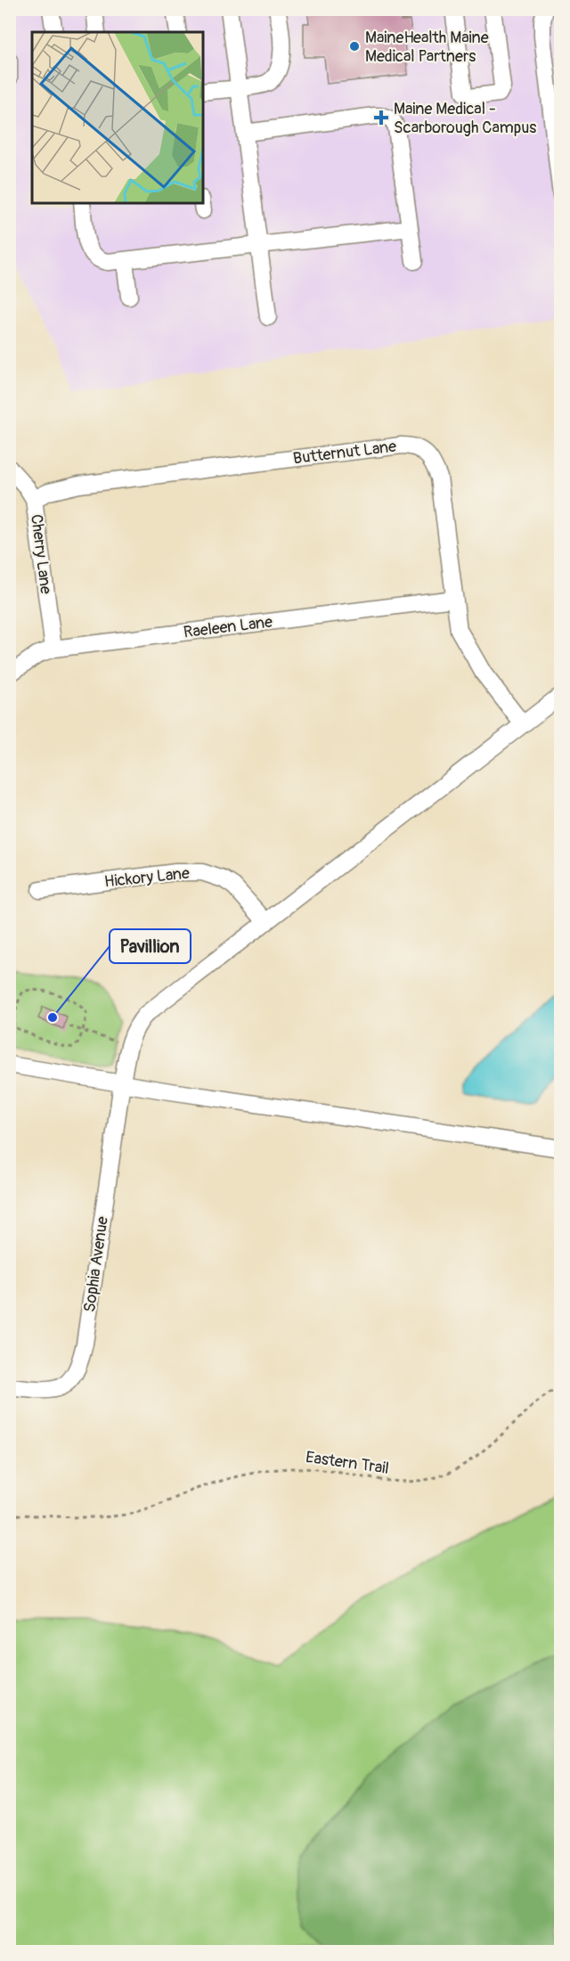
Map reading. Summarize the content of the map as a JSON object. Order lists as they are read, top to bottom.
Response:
{
  "streets": {
    "street": [
      "Butternut Lane",
      "Cherry Lane",
      "Raeleen Lane",
      "Hickory Lane",
      "Sophia Avenue"
    ],
    "path": ["Eastern Trail"]
  },
  "crossings": [
    ["Butternut Lane", "Cherry Lane"],
    ["Butternut Lane", "Raeleen Lane"],
    ["Cherry Lane", "Raeleen Lane"]
  ],
  "places": {
    "other": ["MaineHealth Maine Medical Partners", "Pavillion"],
    "health": ["Maine Medical - Scarborough Campus"]
  }
}
